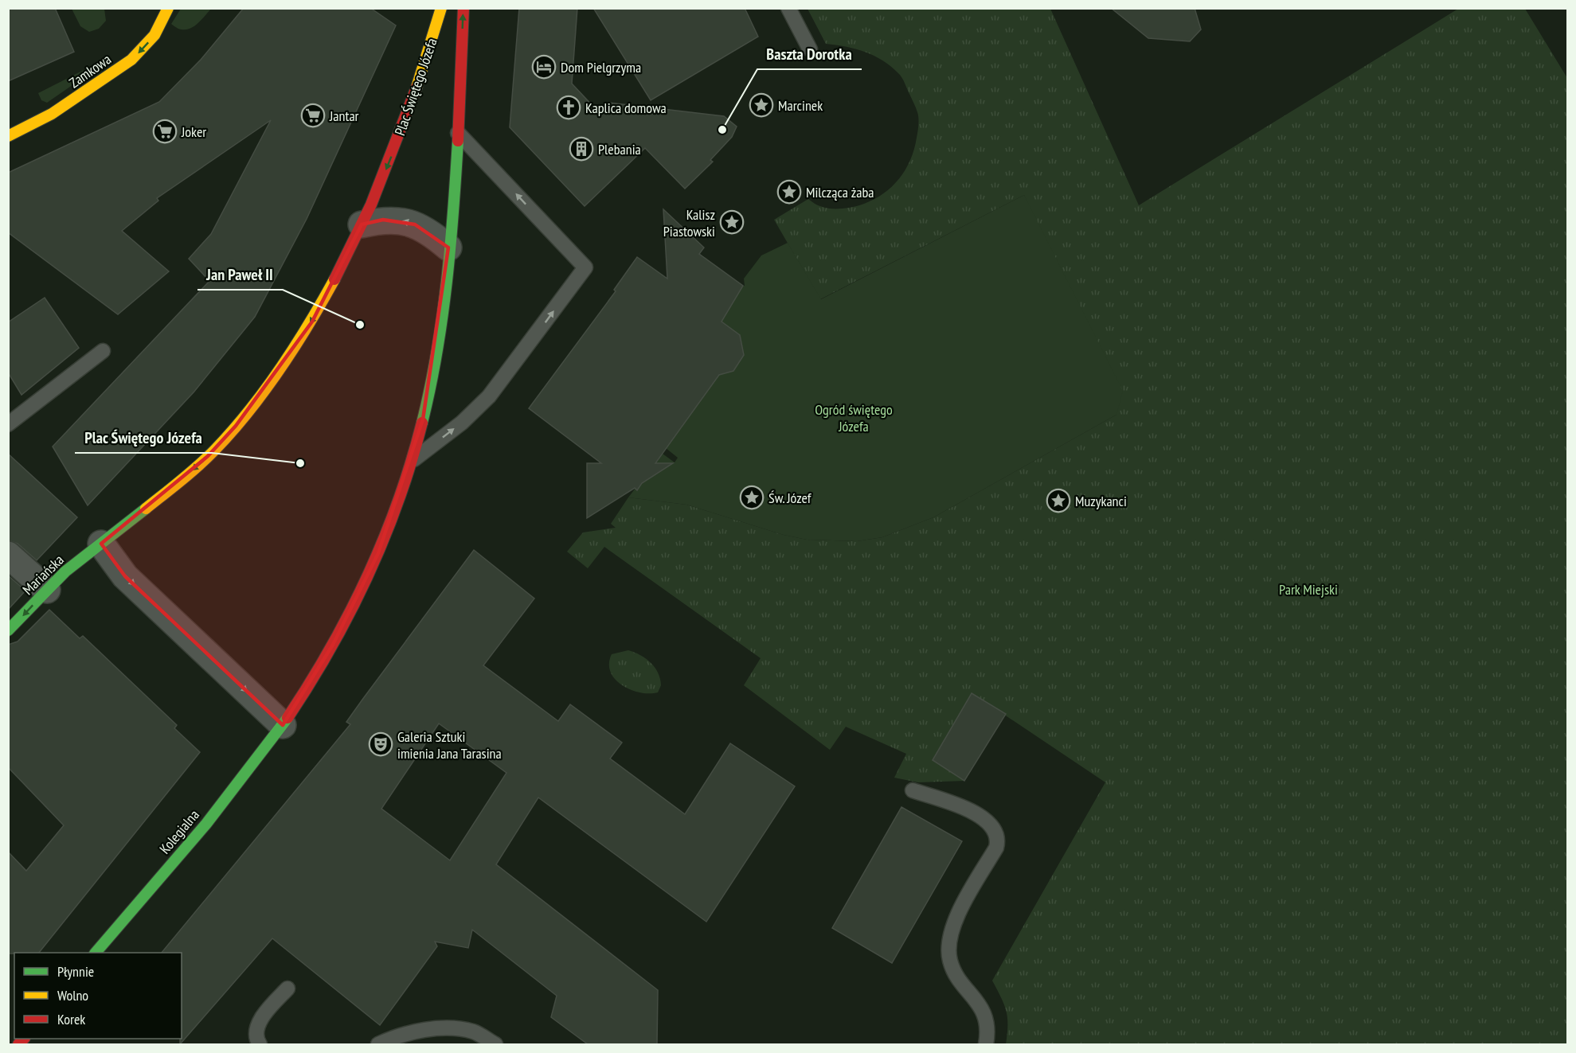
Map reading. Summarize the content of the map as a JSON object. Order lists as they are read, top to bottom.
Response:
{
  "streets": {
    "street": [
      "Zamkowa",
      "Plac Świętego Józefa",
      "Mariańska",
      "Kolegialna"
    ]
  },
  "crossings": [
    ["Plac Świętego Józefa", "Mariańska"]
  ],
  "one_way": ["Zamkowa", "Plac Świętego Józefa", "Mariańska"],
  "parks": ["Ogród świętego Józefa", "Park Miejski"],
  "places": {
    "hotel": ["Dom Pielgrzyma"],
    "place": [
      "Marcinek",
      "Milcząca żaba",
      "Kalisz Piastowski",
      "Św. Józef",
      "Muzykanci"
    ],
    "church": ["Kaplica domowa"],
    "supermarket": ["Jantar", "Joker"],
    "other": ["Baszta Dorotka", "Jan Paweł II", "Plac Świętego Józefa"],
    "building": ["Plebania"],
    "theatre": ["Galeria Sztuki imienia Jana Tarasina"]
  },
  "legend": ["Płynnie", "Wolno", "Korek"]
}
